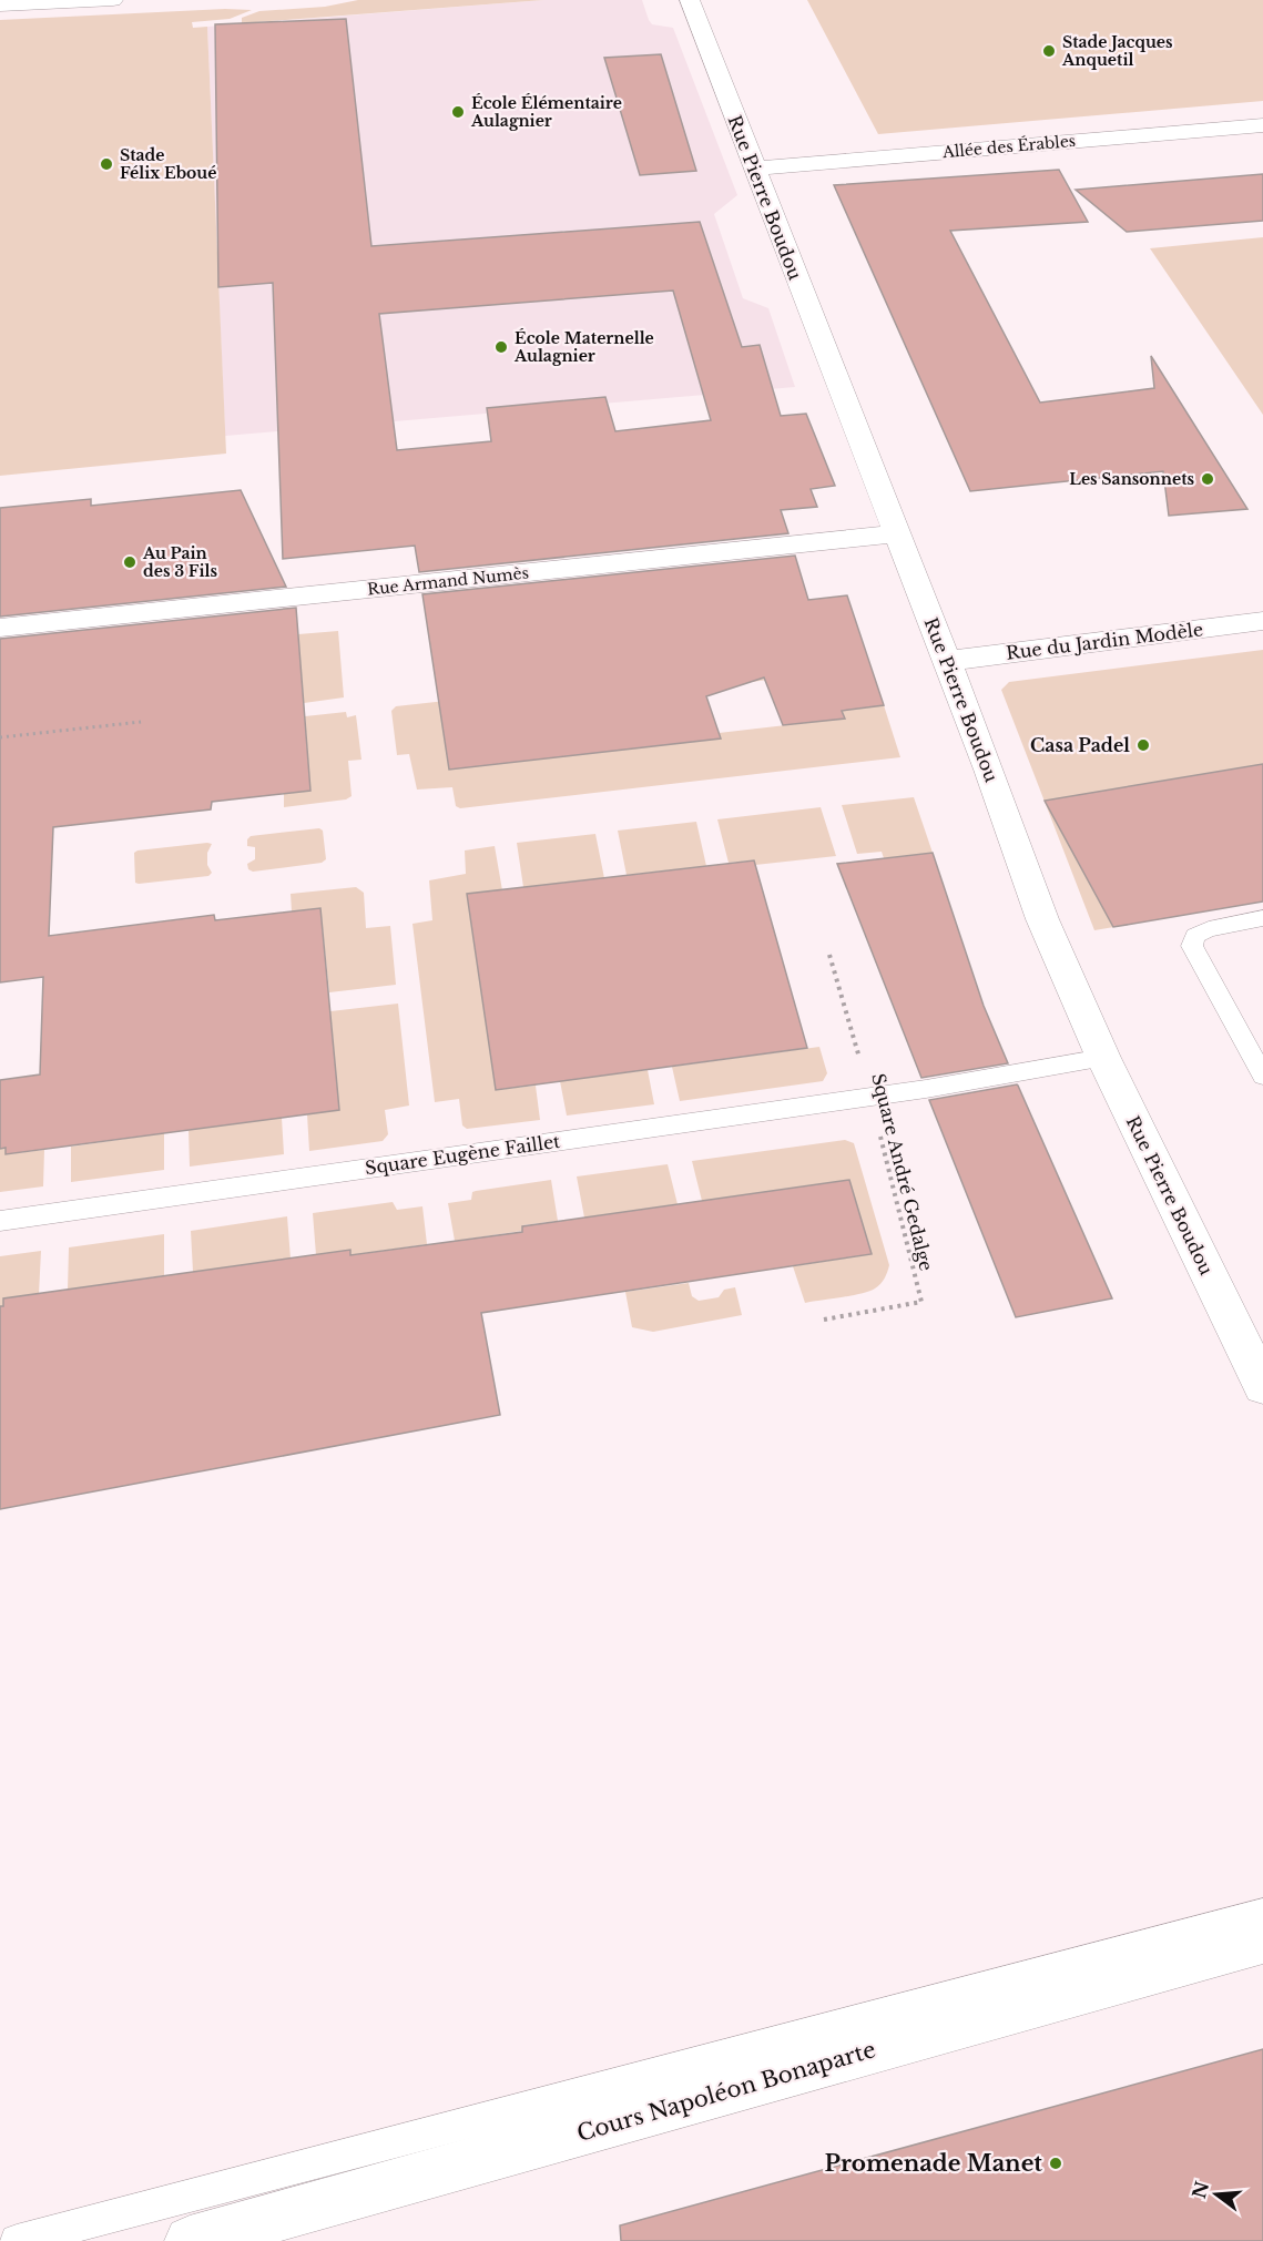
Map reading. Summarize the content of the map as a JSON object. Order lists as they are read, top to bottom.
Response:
{
  "streets": {
    "street": [
      "Allée des Érables",
      "Rue Pierre Boudou",
      "Rue Armand Numès",
      "Rue du Jardin Modèle",
      "Cours Napoléon Bonaparte"
    ],
    "lane": ["Square Eugène Faillet"],
    "path": ["Square André Gedalge"]
  },
  "crossings": [
    ["Allée des Érables", "Rue Pierre Boudou"],
    ["Rue Pierre Boudou", "Rue Armand Numès"],
    ["Rue Pierre Boudou", "Rue du Jardin Modèle"],
    ["Rue Pierre Boudou", "Square Eugène Faillet"],
    ["Square Eugène Faillet", "Square André Gedalge"]
  ],
  "places": [
    "Stade Jacques Anquetil",
    "École Élémentaire Aulagnier",
    "Stade Félix Eboué",
    "École Maternelle Aulagnier",
    "Les Sansonnets",
    "Au Pain des 3 Fils",
    "Casa Padel",
    "Promenade Manet"
  ],
  "north": "left"
}
